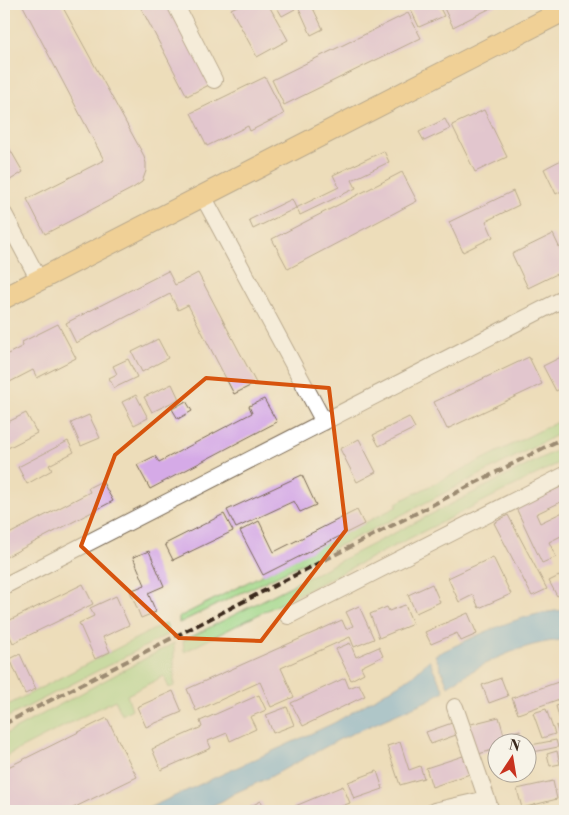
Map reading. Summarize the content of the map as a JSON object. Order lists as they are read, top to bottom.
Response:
{
  "north": "top"
}
